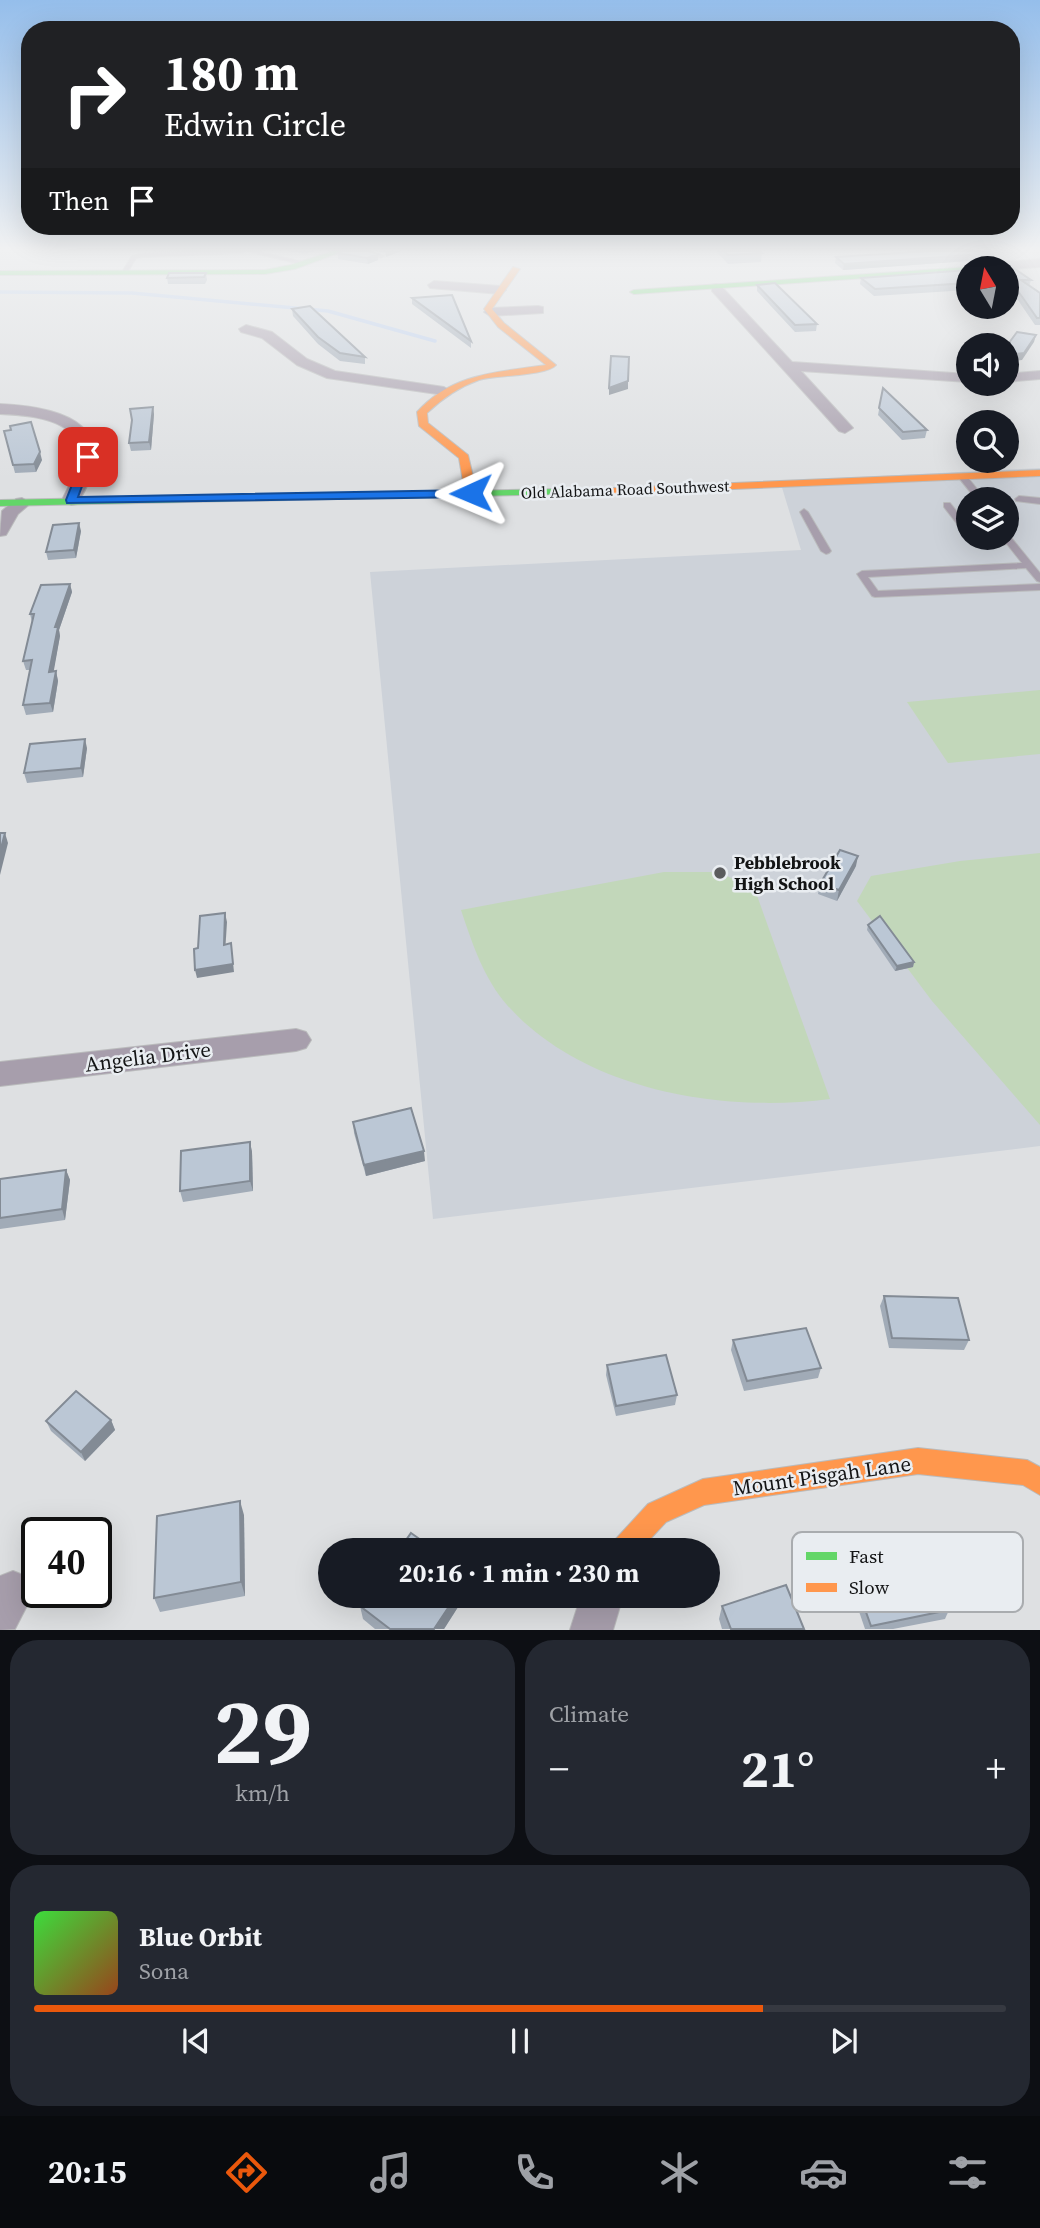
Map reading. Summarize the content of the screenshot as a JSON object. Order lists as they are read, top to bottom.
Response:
{
  "streets": {
    "street": ["Old Alabama Road Southwest", "Angelia Drive", "Mount Pisgah Lane"]
  },
  "places": ["Pebblebrook High School"],
  "legend": ["Fast", "Slow"],
  "north": "top",
  "page": {
    "turn": ["180 m", "Edwin Circle"],
    "then": "Then",
    "limit": "40",
    "trip": "20:16 · 1 min · 230 m",
    "tile": [
      ["29", "km/h"],
      "Climate"
    ],
    "heat": ["−", "21°", "+"],
    "song": ["Blue Orbit", "Sona"],
    "tabs": "20:15"
  }
}
